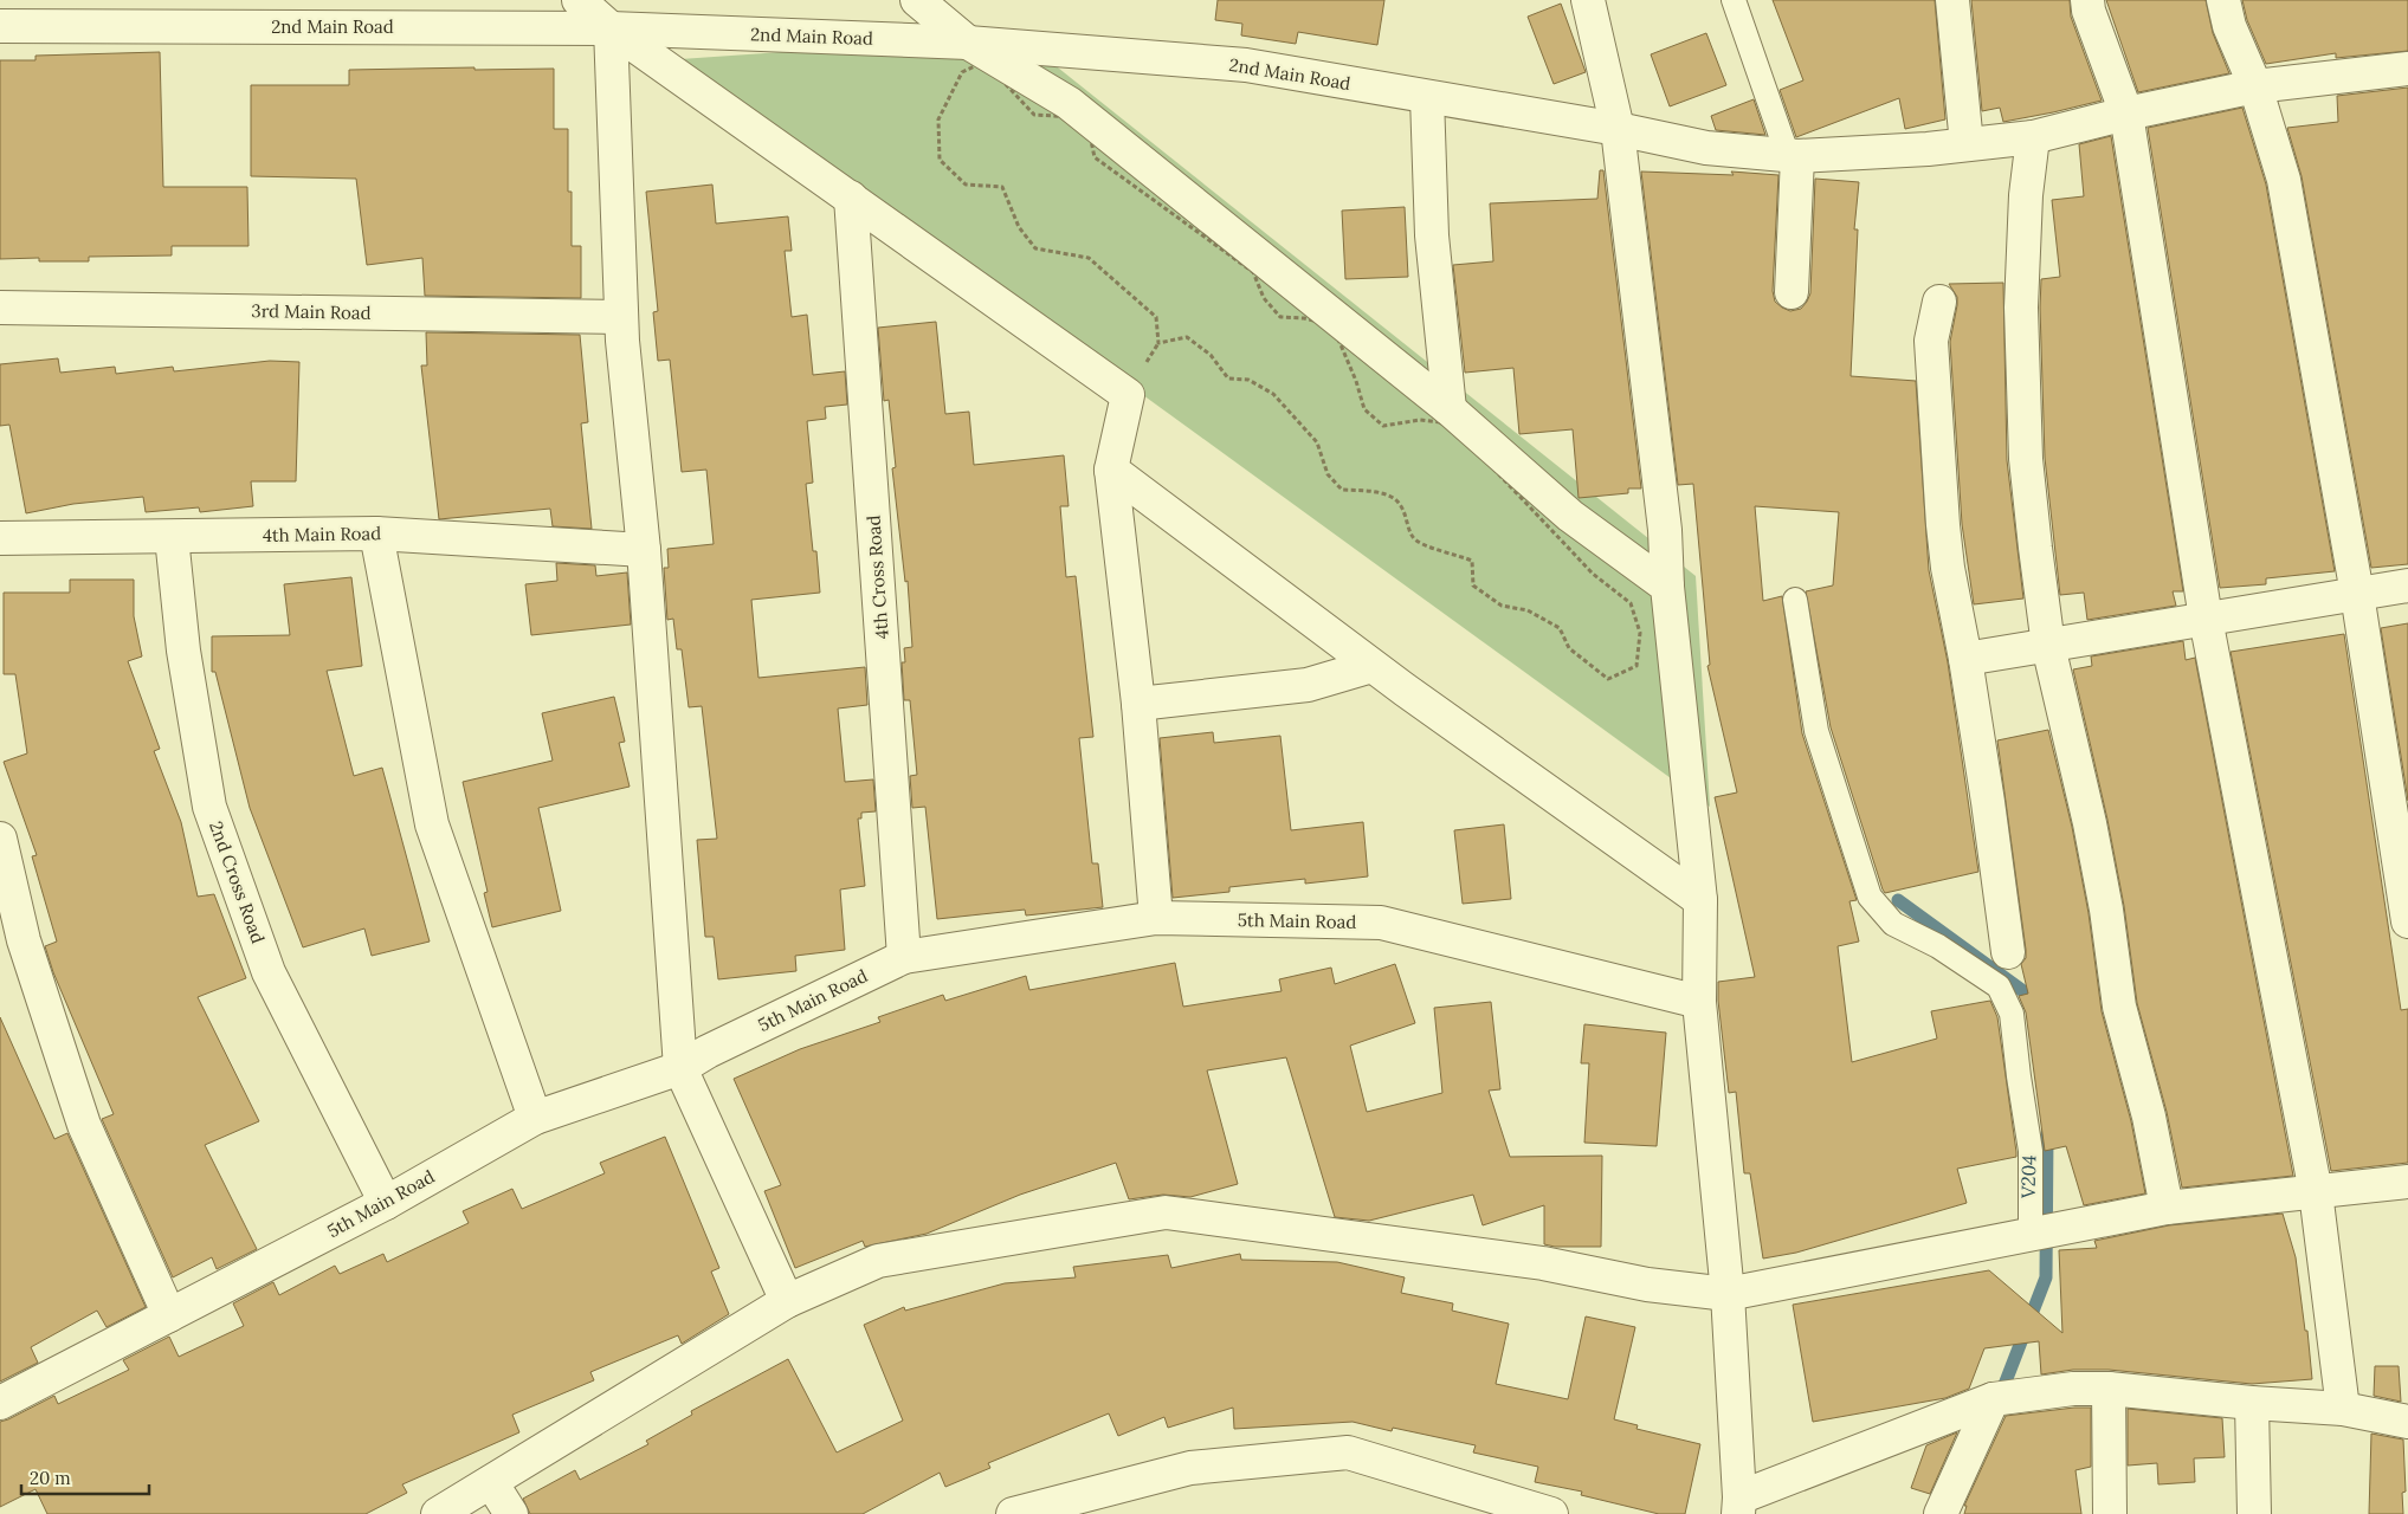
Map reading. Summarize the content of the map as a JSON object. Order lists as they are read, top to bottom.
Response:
{
  "streets": {
    "street": [
      "2nd Main Road",
      "3rd Main Road",
      "4th Main Road",
      "4th Cross Road",
      "2nd Cross Road",
      "5th Main Road"
    ]
  },
  "crossings": [
    ["4th Main Road", "2nd Cross Road"],
    ["4th Cross Road", "5th Main Road"],
    ["2nd Cross Road", "5th Main Road"]
  ],
  "water": ["V204"],
  "scale_bar": "20 m"
}
